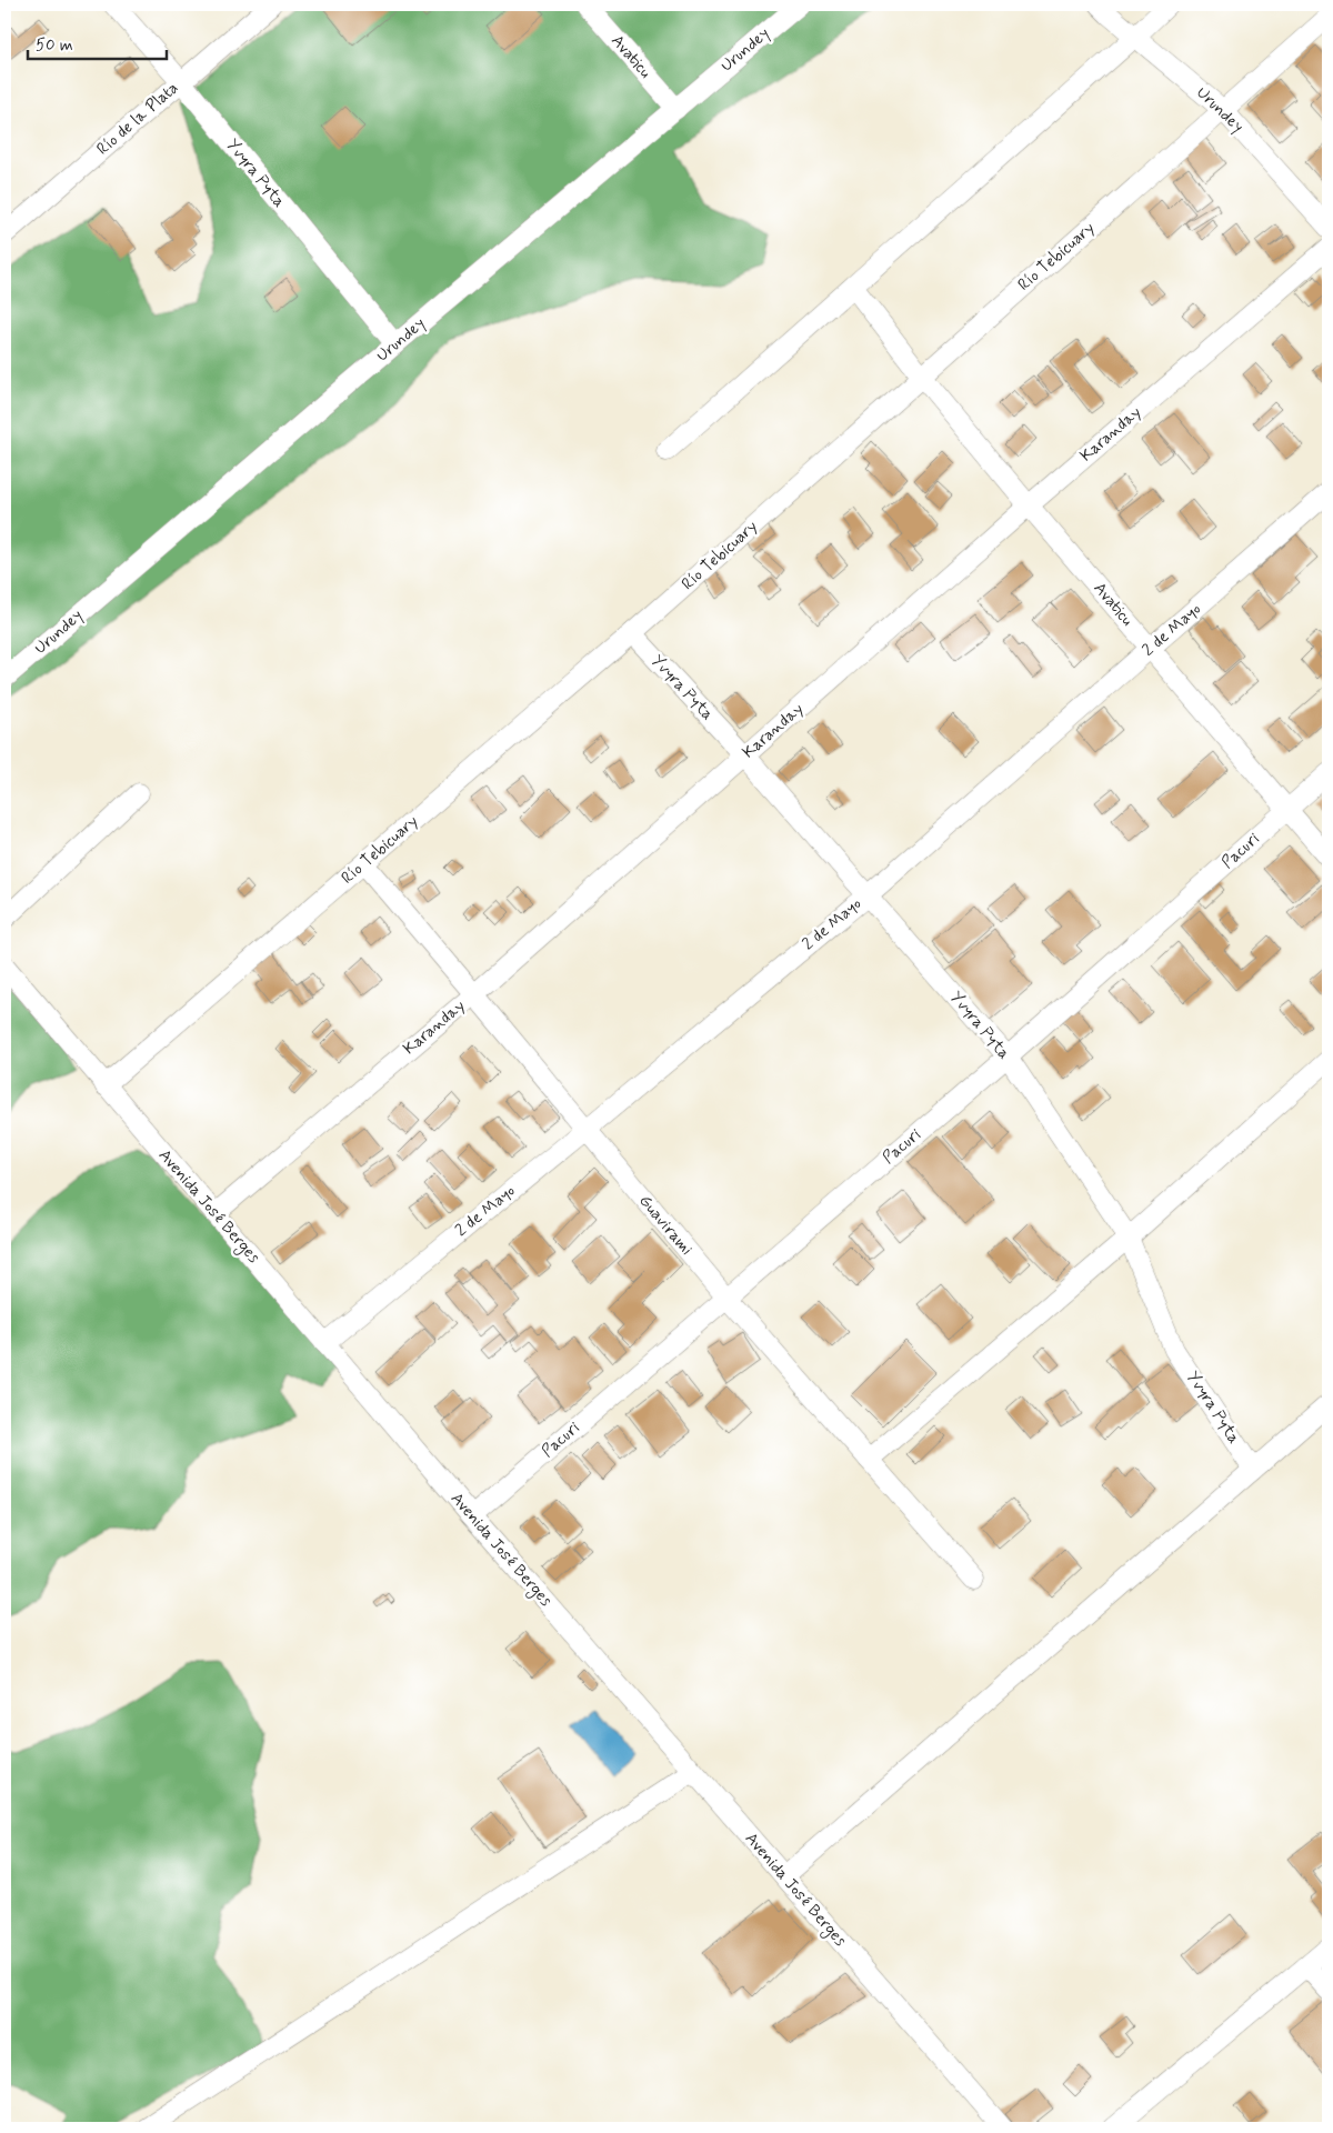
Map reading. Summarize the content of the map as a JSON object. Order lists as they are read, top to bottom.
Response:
{
  "streets": {
    "street": [
      "Urundey",
      "Avaticu",
      "Río de la Plata",
      "Yvyra Pyta",
      "Río Tebicuary",
      "Karanday",
      "2 de Mayo",
      "Pacuri",
      "Avenida José Berges",
      "Guavirami"
    ]
  },
  "crossings": [
    ["Urundey", "Avaticu"],
    ["Urundey", "Yvyra Pyta"],
    ["Urundey", "Río Tebicuary"],
    ["Avaticu", "Río Tebicuary"],
    ["Avaticu", "Karanday"],
    ["Avaticu", "2 de Mayo"],
    ["Avaticu", "Pacuri"],
    ["Río de la Plata", "Yvyra Pyta"],
    ["Yvyra Pyta", "Río Tebicuary"],
    ["Yvyra Pyta", "Karanday"],
    ["Yvyra Pyta", "2 de Mayo"],
    ["Yvyra Pyta", "Pacuri"],
    ["Río Tebicuary", "Avenida José Berges"],
    ["Río Tebicuary", "Guavirami"],
    ["Karanday", "Avenida José Berges"],
    ["Karanday", "Guavirami"],
    ["2 de Mayo", "Avenida José Berges"],
    ["2 de Mayo", "Guavirami"],
    ["Pacuri", "Avenida José Berges"],
    ["Pacuri", "Guavirami"]
  ],
  "scale_bar": "50 m"
}
